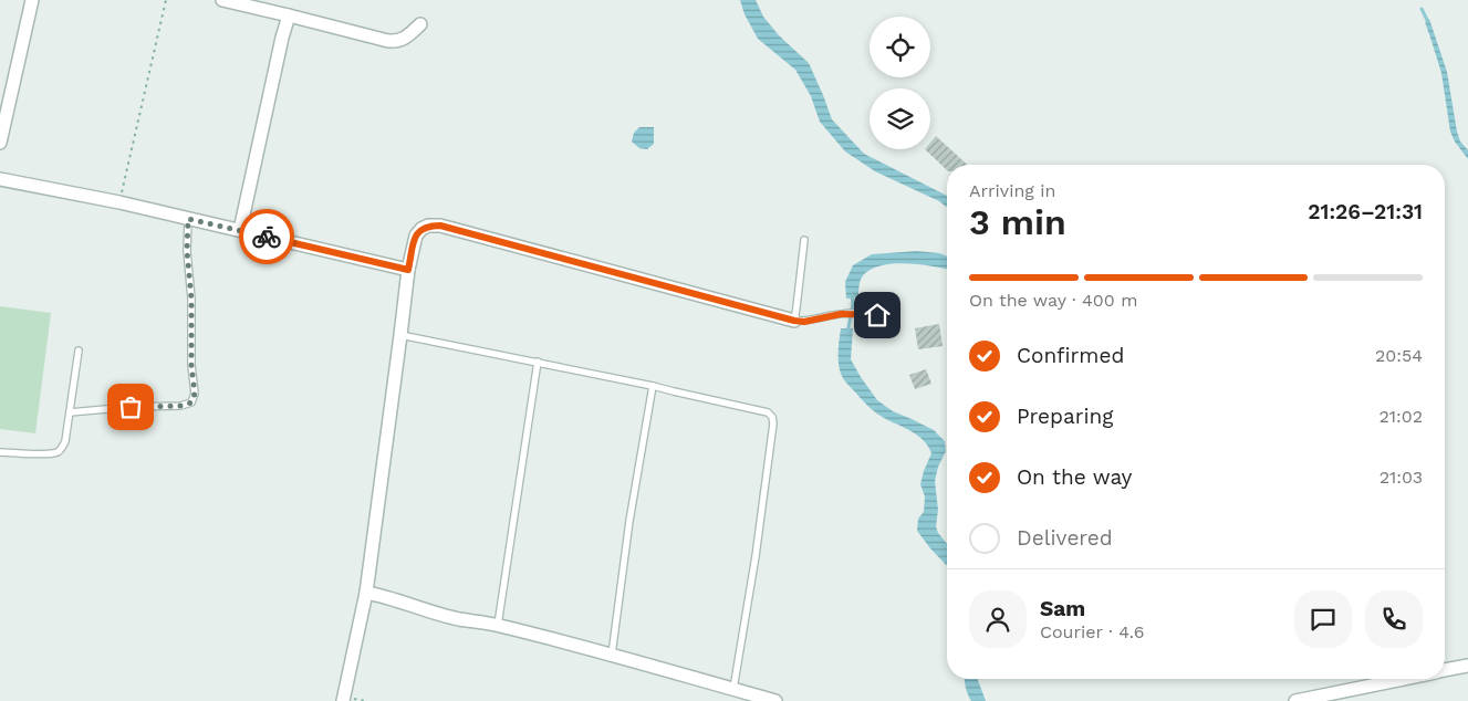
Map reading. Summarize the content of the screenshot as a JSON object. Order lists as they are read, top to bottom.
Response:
{
  "page": {
    "heading": ["3 min", "Arriving in", "21:26–21:31"],
    "panel": ["Sam", "Courier · 4.6"],
    "bar": "On the way · 400 m",
    "list": [
      ["Confirmed", "20:54"],
      ["Preparing", "21:02"],
      ["On the way", "21:03"],
      "Delivered"
    ]
  }
}
